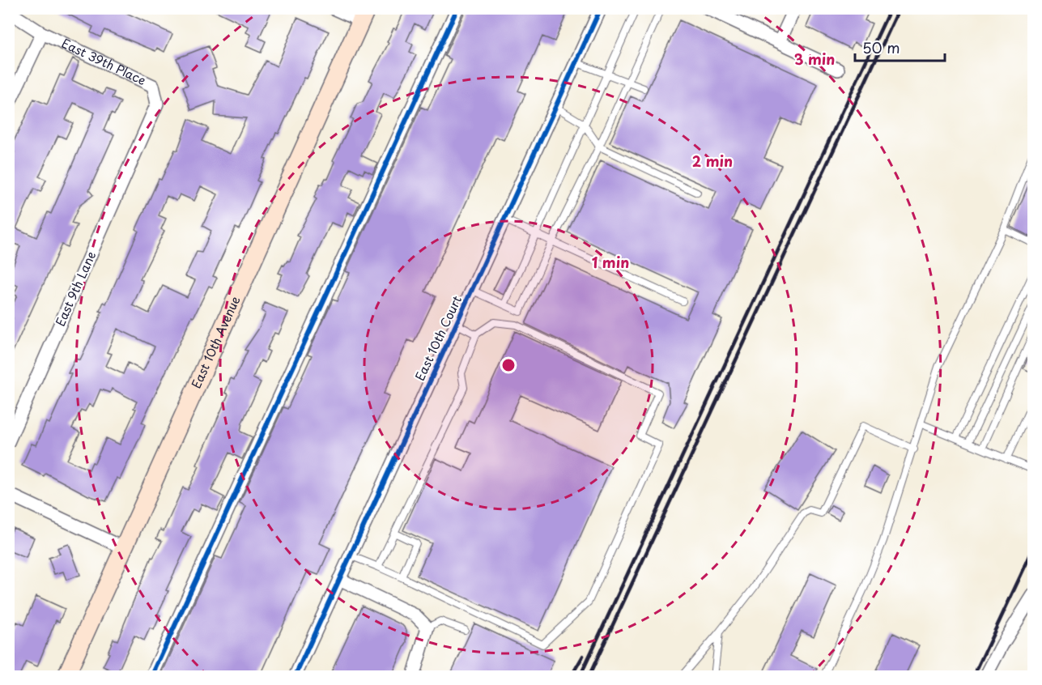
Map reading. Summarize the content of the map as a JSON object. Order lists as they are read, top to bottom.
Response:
{
  "streets": {
    "street": [
      "East 39th Place",
      "East 9th Lane",
      "East 10th Court",
      "East 10th Avenue"
    ]
  },
  "crossings": [
    ["East 39th Place", "East 9th Lane"]
  ],
  "scale_bar": "50 m",
  "rings": ["3 min", "2 min", "1 min"]
}
